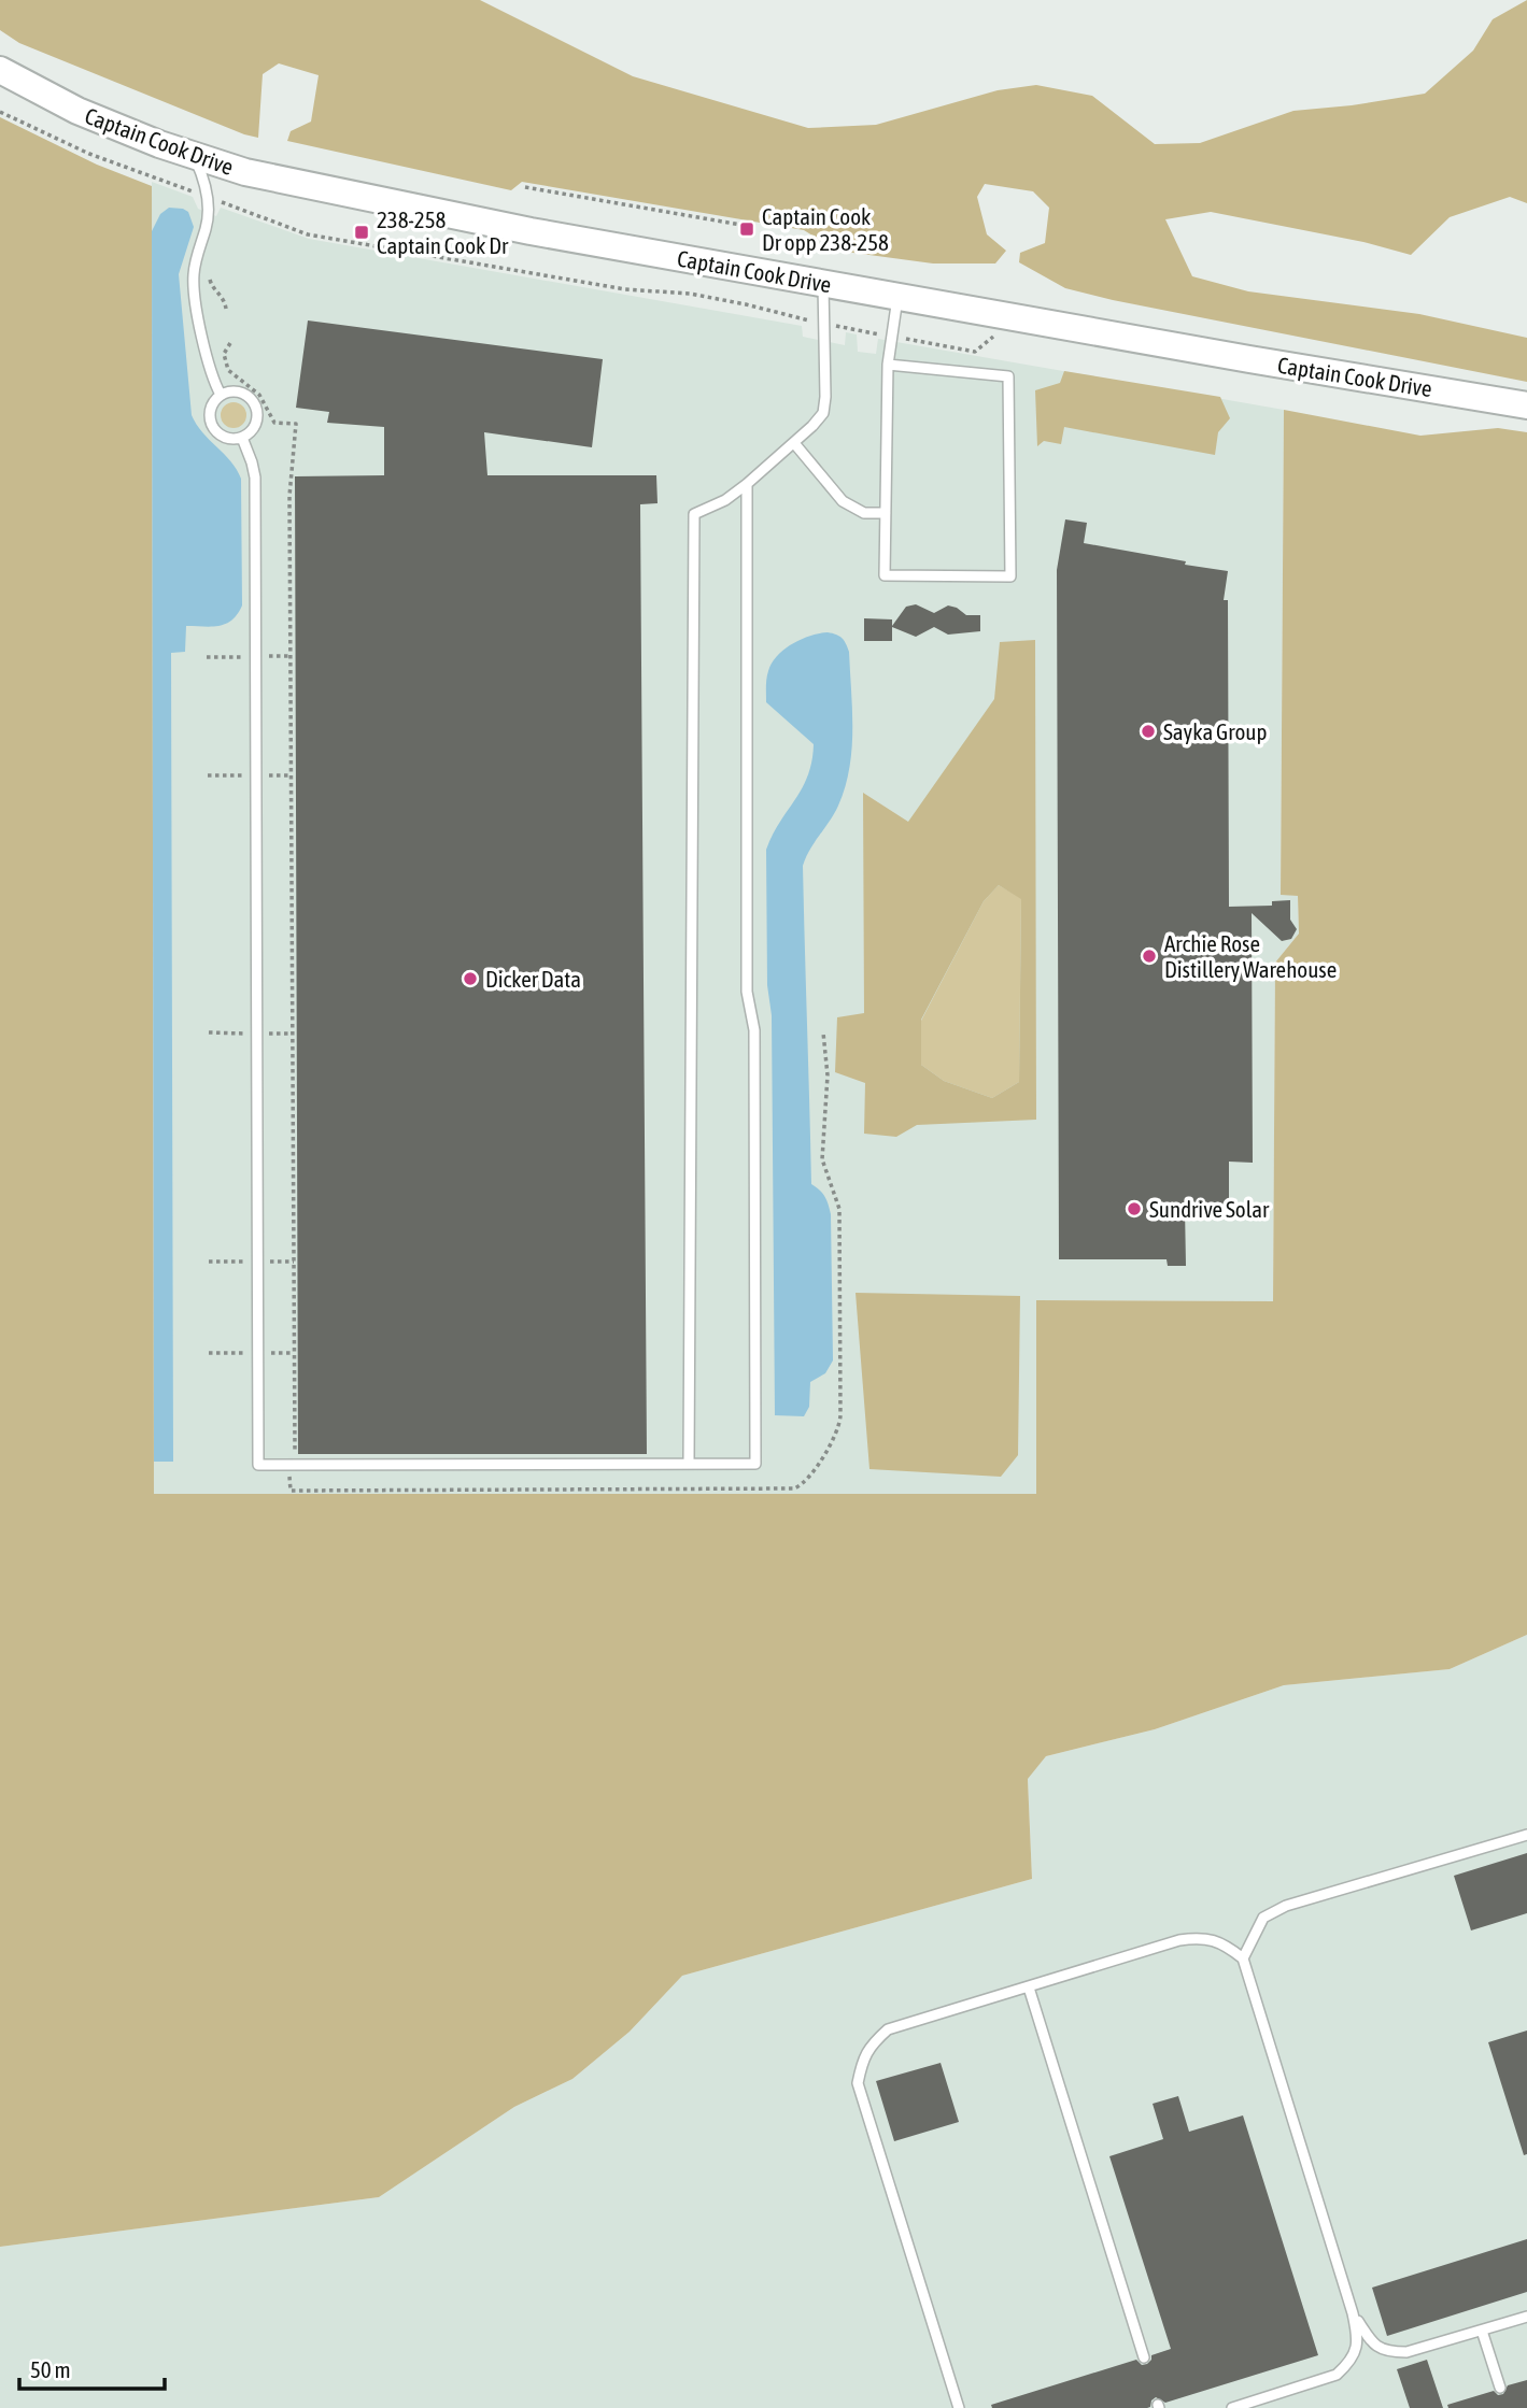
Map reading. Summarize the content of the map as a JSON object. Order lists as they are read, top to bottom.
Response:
{
  "streets": {
    "main road": ["Captain Cook Drive"]
  },
  "places": {
    "transit": ["Captain Cook Dr opp 238-258", "238-258 Captain Cook Dr"],
    "other": [
      "Sayka Group",
      "Archie Rose Distillery Warehouse",
      "Dicker Data",
      "Sundrive Solar"
    ]
  },
  "scale_bar": "50 m"
}
